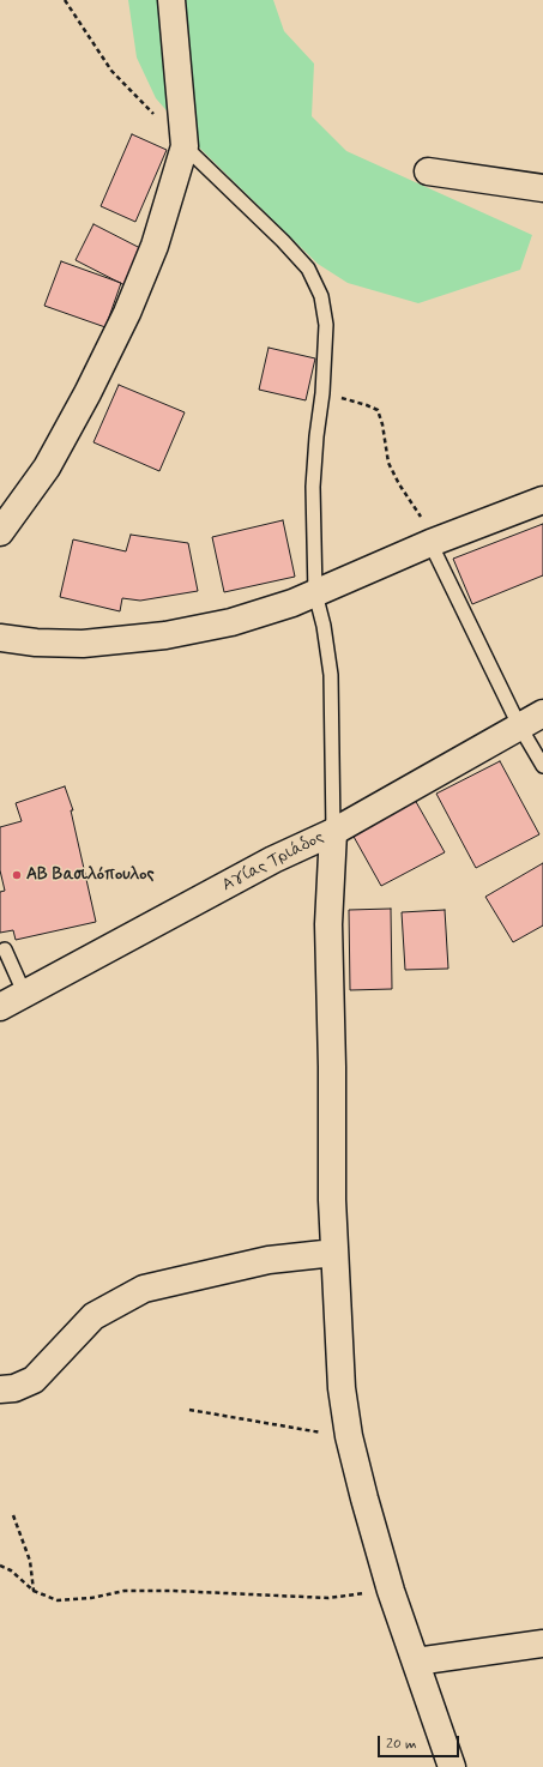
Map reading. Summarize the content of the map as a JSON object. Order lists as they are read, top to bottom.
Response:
{
  "streets": {
    "street": ["Αγίας Τριάδος"]
  },
  "places": ["ΑΒ Βασιλόπουλος"],
  "scale_bar": "20 m"
}
